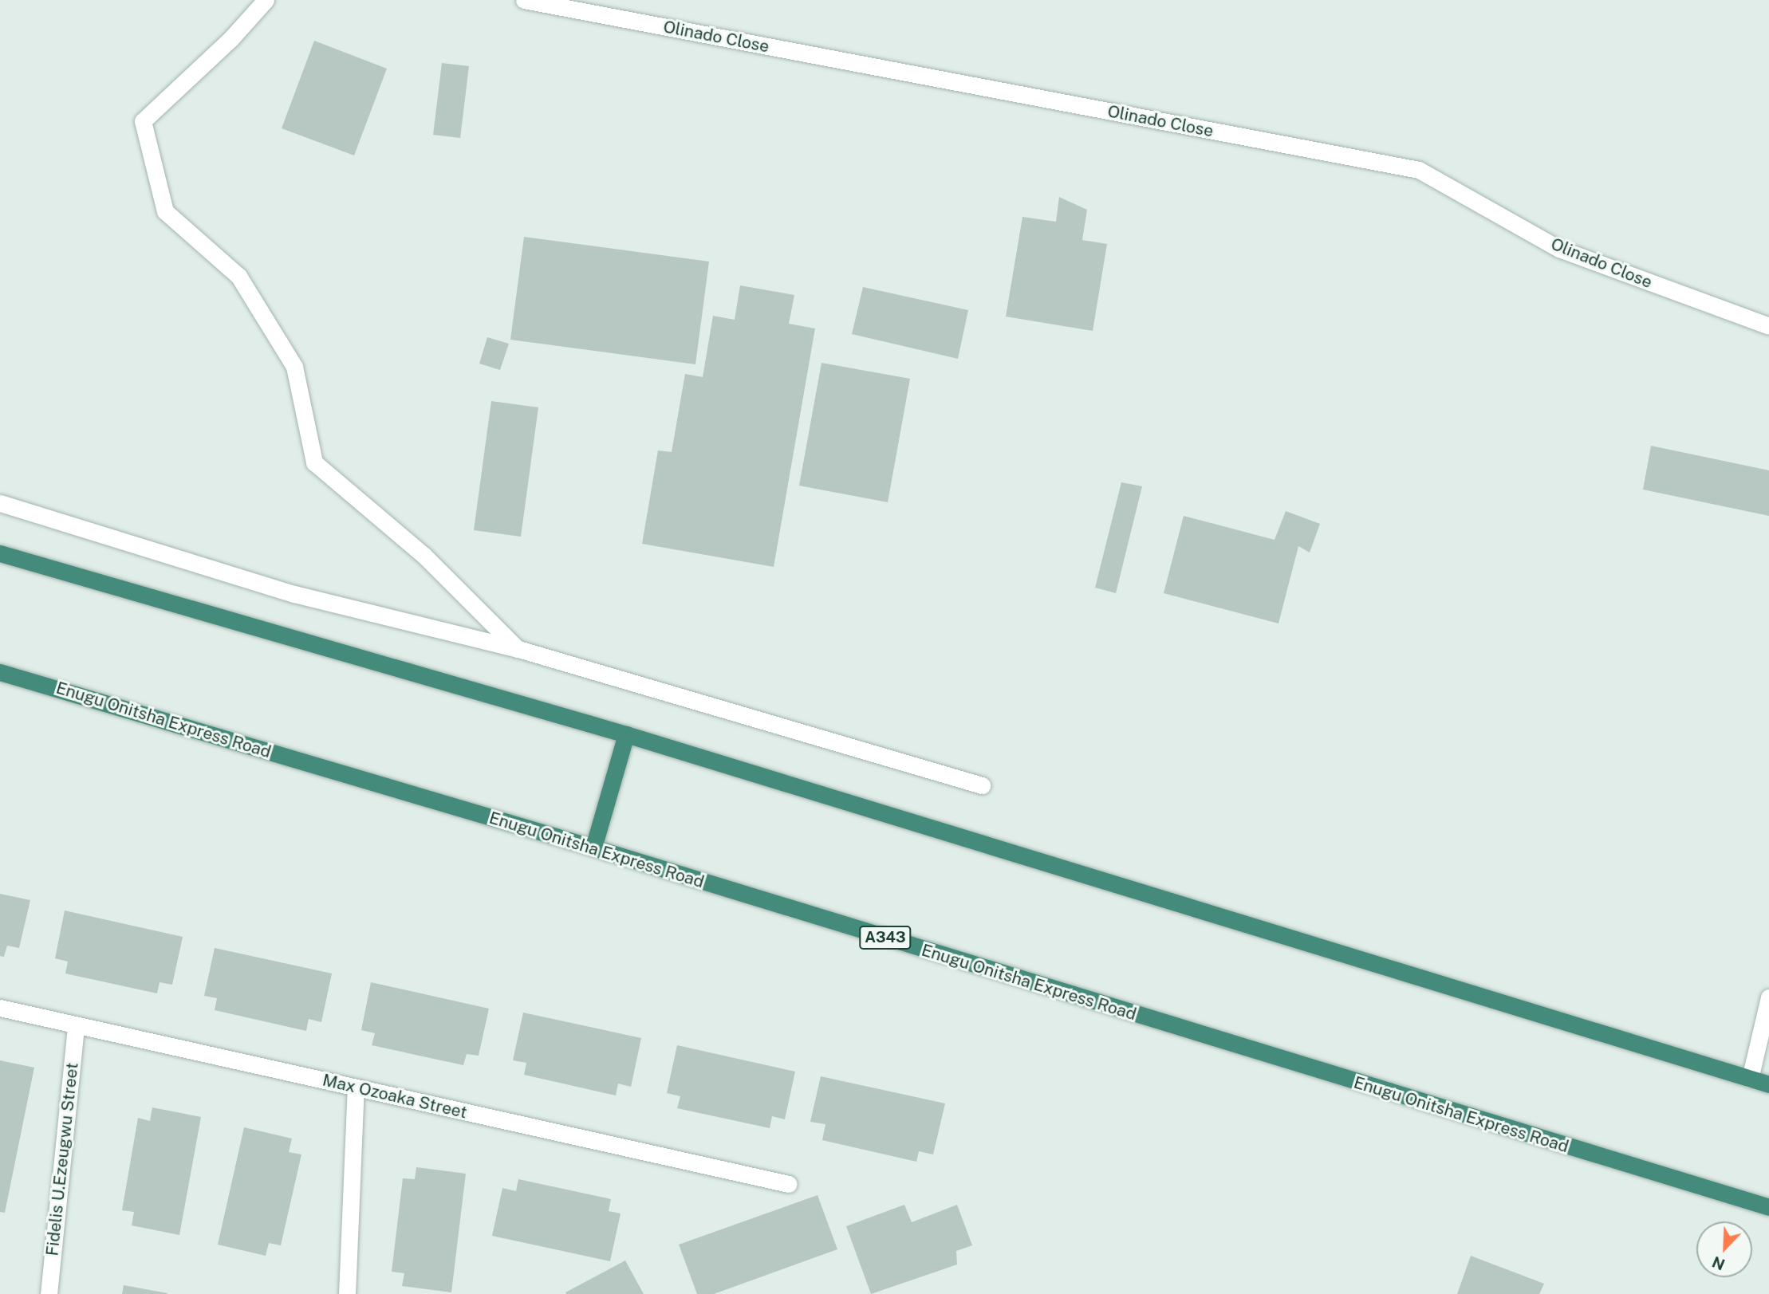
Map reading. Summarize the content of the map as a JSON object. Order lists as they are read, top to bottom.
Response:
{
  "streets": {
    "highway": ["Enugu Onitsha Express Road", "A343"],
    "street": ["Olinado Close", "Max Ozoaka Street", "Fidelis U.Ezeugwu Street"]
  },
  "crossings": [
    ["Max Ozoaka Street", "Fidelis U.Ezeugwu Street"]
  ],
  "north": "bottom left"
}
